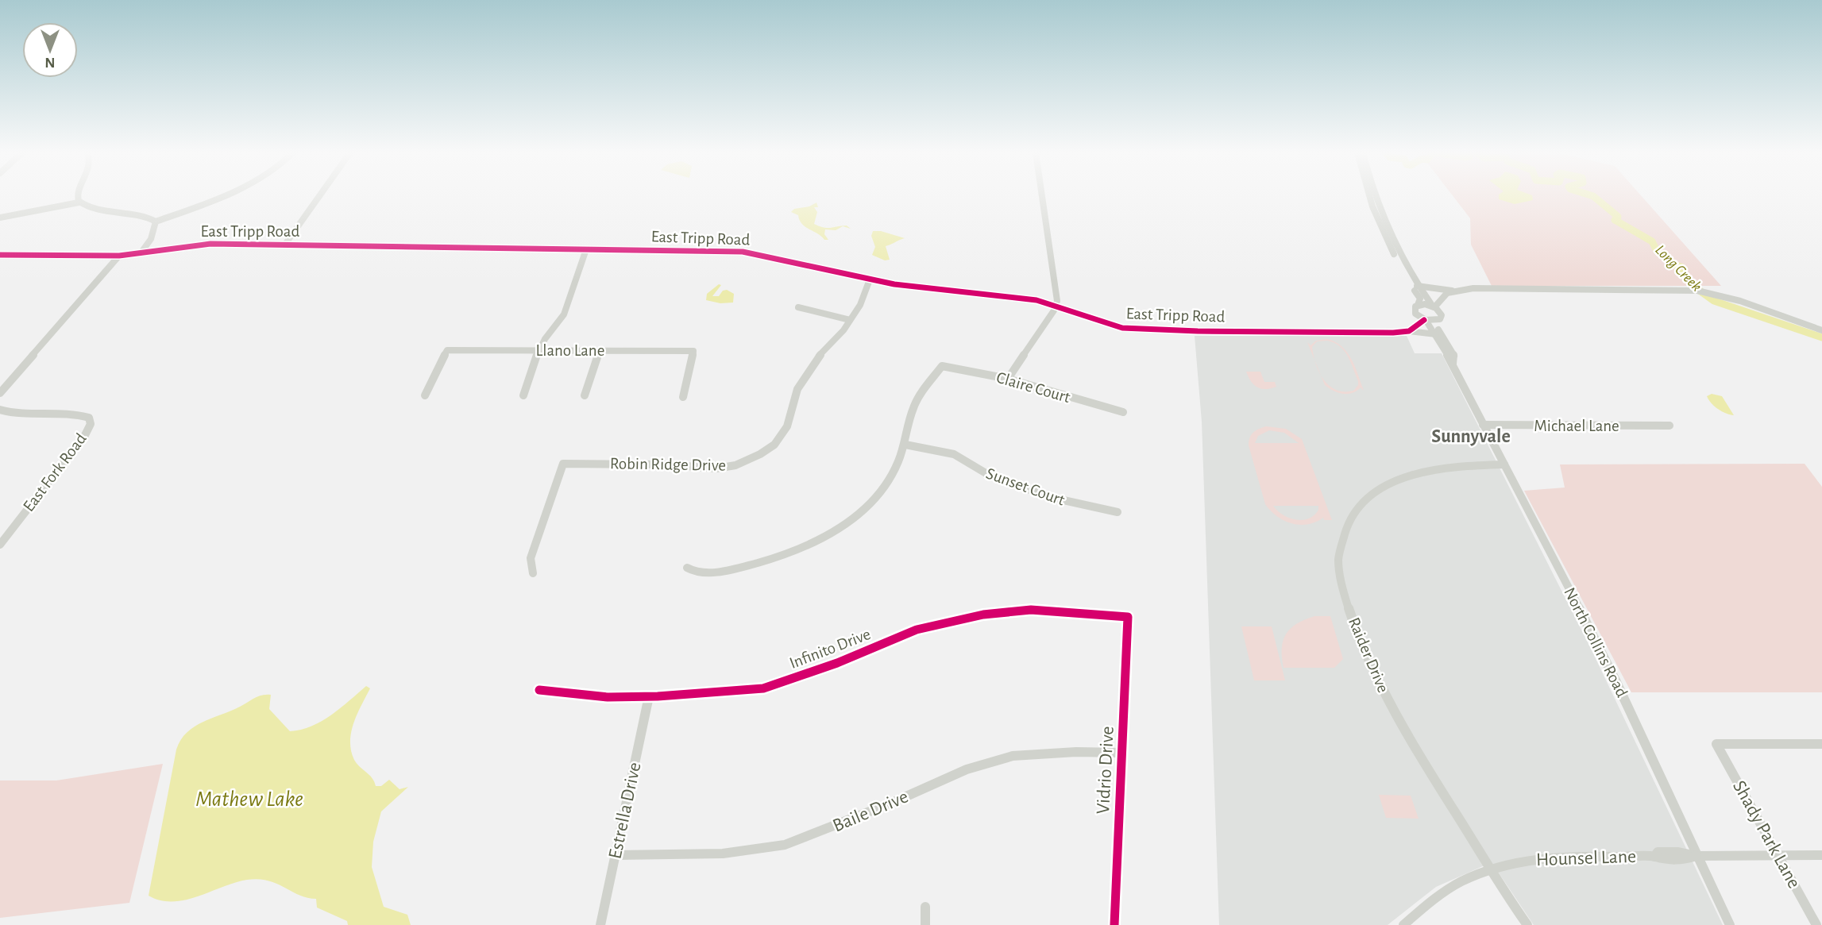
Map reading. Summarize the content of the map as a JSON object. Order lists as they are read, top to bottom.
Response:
{
  "streets": {
    "street": [
      "East Tripp Road",
      "Llano Lane",
      "Claire Court",
      "Michael Lane",
      "Robin Ridge Drive",
      "East Fork Road",
      "Sunset Court",
      "North Collins Road",
      "Infinito Drive",
      "Raider Drive",
      "Vidrio Drive",
      "Estrella Drive",
      "Baile Drive",
      "Shady Park Lane",
      "Hounsel Lane"
    ]
  },
  "crossings": [
    ["East Tripp Road", "Robin Ridge Drive"],
    ["East Tripp Road", "North Collins Road"],
    ["Claire Court", "Sunset Court"],
    ["Michael Lane", "North Collins Road"],
    ["North Collins Road", "Raider Drive"],
    ["North Collins Road", "Hounsel Lane"],
    ["Infinito Drive", "Vidrio Drive"],
    ["Infinito Drive", "Estrella Drive"],
    ["Raider Drive", "Hounsel Lane"],
    ["Vidrio Drive", "Baile Drive"],
    ["Estrella Drive", "Baile Drive"],
    ["Shady Park Lane", "Hounsel Lane"]
  ],
  "districts": ["Sunnyvale"],
  "water": ["Long Creek", "Mathew Lake"],
  "north": "bottom"
}
